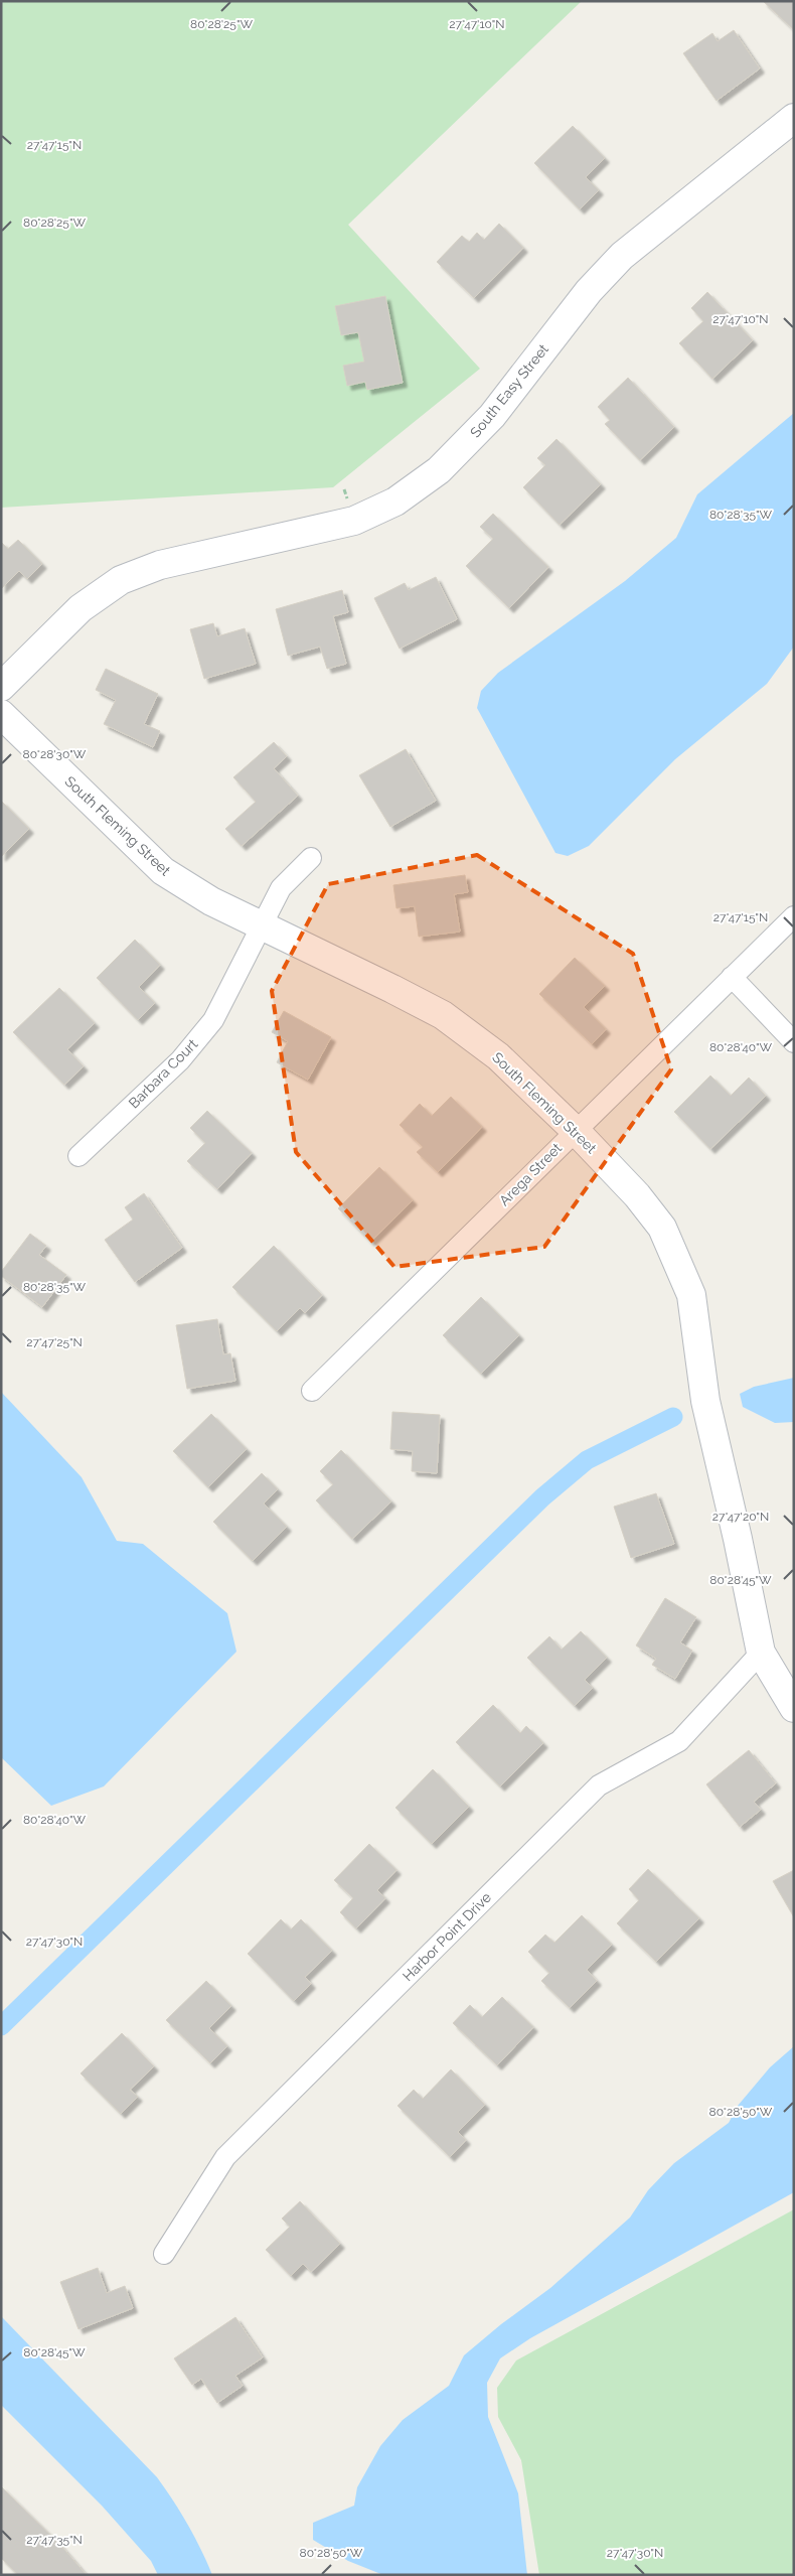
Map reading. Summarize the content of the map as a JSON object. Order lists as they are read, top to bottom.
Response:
{
  "streets": {
    "street": [
      "South Easy Street",
      "South Fleming Street",
      "Barbara Court",
      "Arega Street",
      "Harbor Point Drive"
    ]
  },
  "crossings": [
    ["South Fleming Street", "Barbara Court"],
    ["South Fleming Street", "Arega Street"],
    ["South Fleming Street", "Harbor Point Drive"]
  ],
  "coordinates": [
    "80°28'25\"W",
    "27°47'10\"N",
    "27°47'15\"N",
    "80°28'35\"W",
    "80°28'30\"W",
    "80°28'40\"W",
    "27°47'25\"N",
    "27°47'20\"N",
    "80°28'45\"W",
    "27°47'30\"N",
    "80°28'50\"W",
    "27°47'35\"N"
  ]
}
